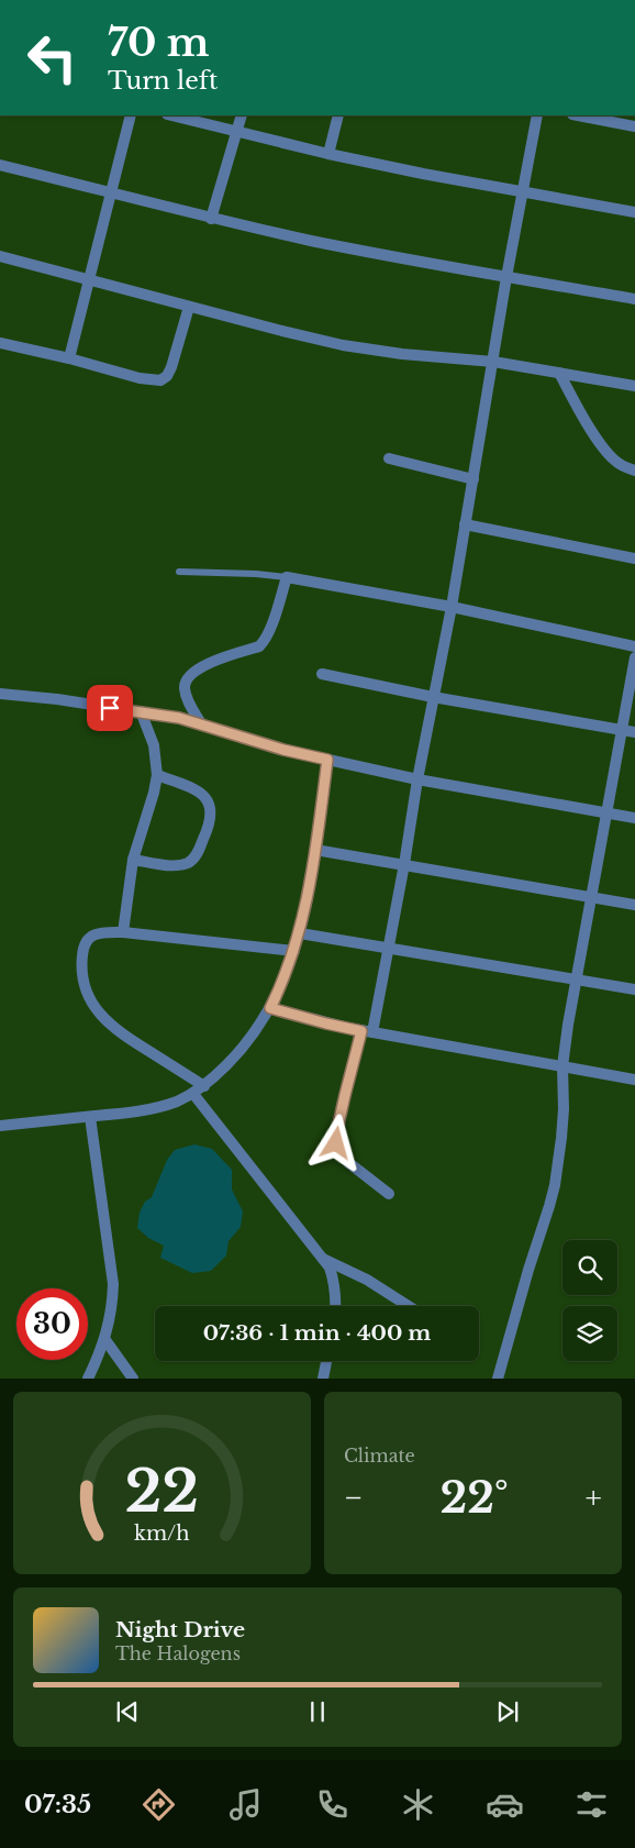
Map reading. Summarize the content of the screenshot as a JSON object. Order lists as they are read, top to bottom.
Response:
{
  "page": {
    "turn": ["70 m", "Turn left"],
    "limit": "30",
    "trip": "07:36 · 1 min · 400 m",
    "tile": "Climate",
    "heat": ["−", "22°", "+"],
    "song": ["Night Drive", "The Halogens"],
    "tabs": "07:35",
    "gauge": ["22", "km/h"]
  }
}
